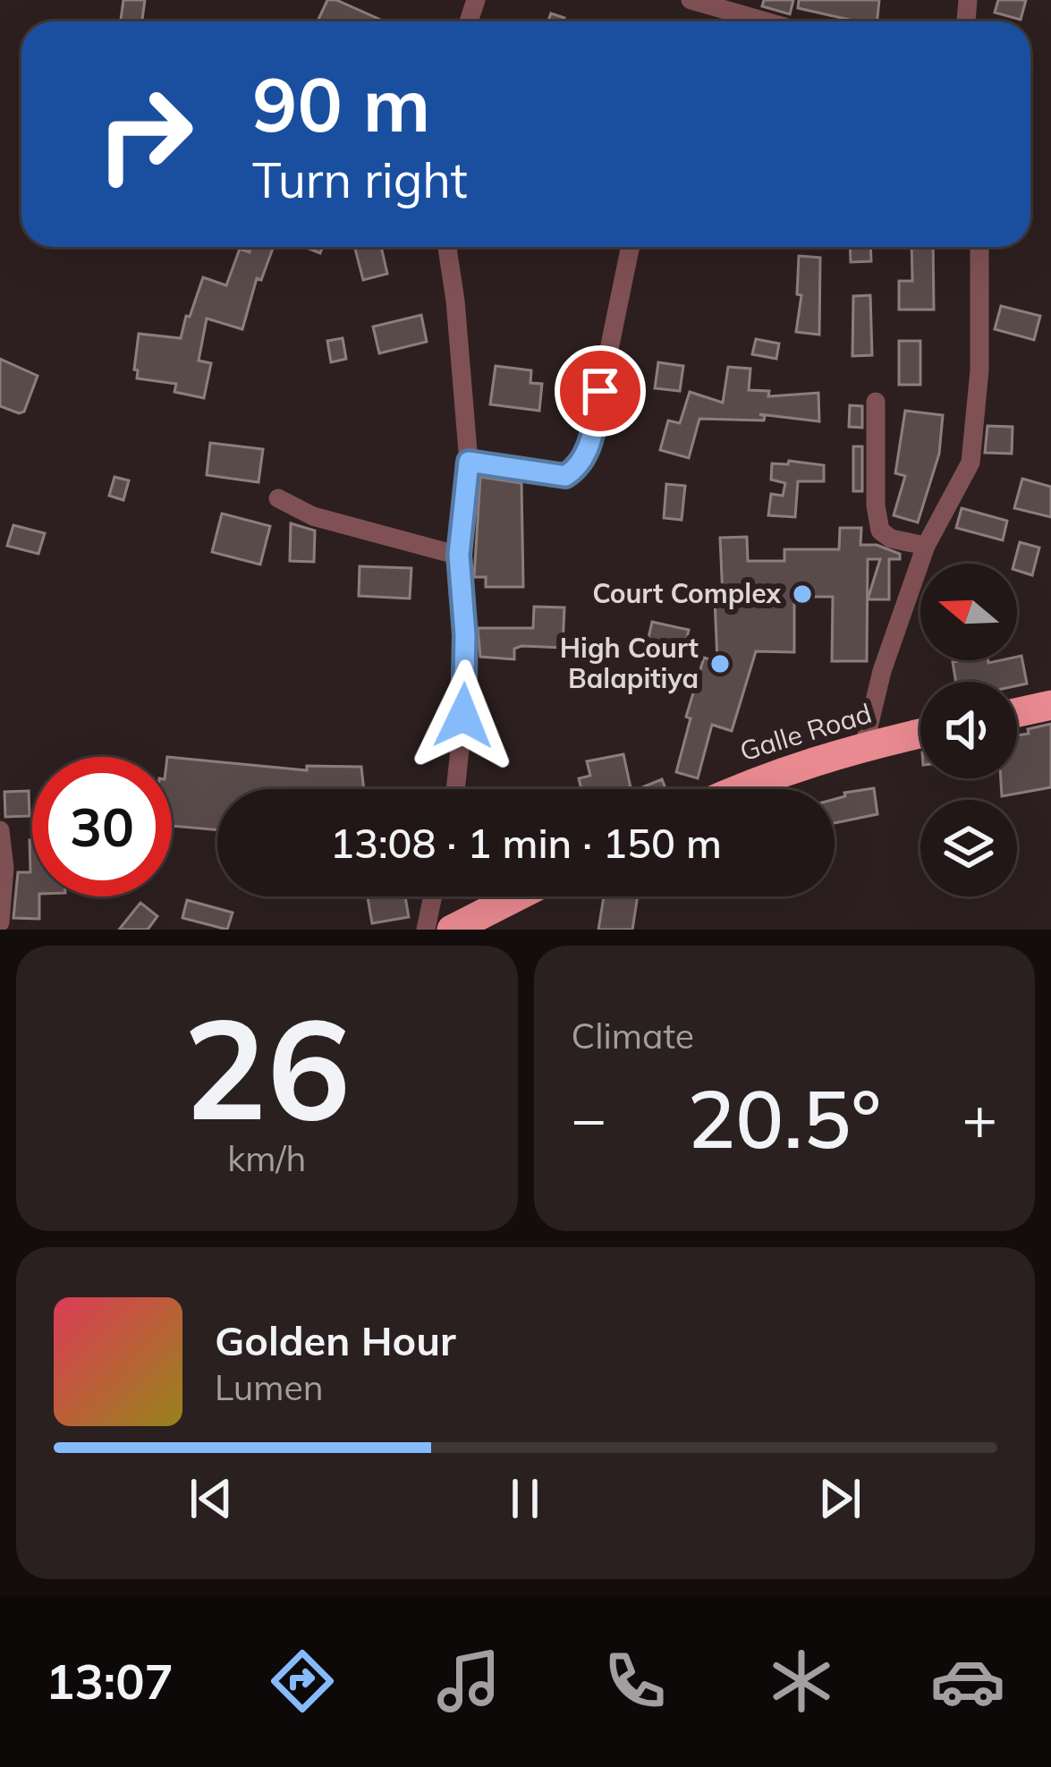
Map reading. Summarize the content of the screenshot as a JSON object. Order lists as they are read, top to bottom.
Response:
{
  "streets": {
    "highway": ["Galle Road"]
  },
  "places": ["Court Complex", "High Court Balapitiya"],
  "north": "left",
  "page": {
    "turn": ["90 m", "Turn right"],
    "limit": "30",
    "trip": "13:08 · 1 min · 150 m",
    "tile": [
      ["26", "km/h"],
      "Climate"
    ],
    "heat": ["−", "20.5°", "+"],
    "song": ["Golden Hour", "Lumen"],
    "tabs": "13:07"
  }
}
